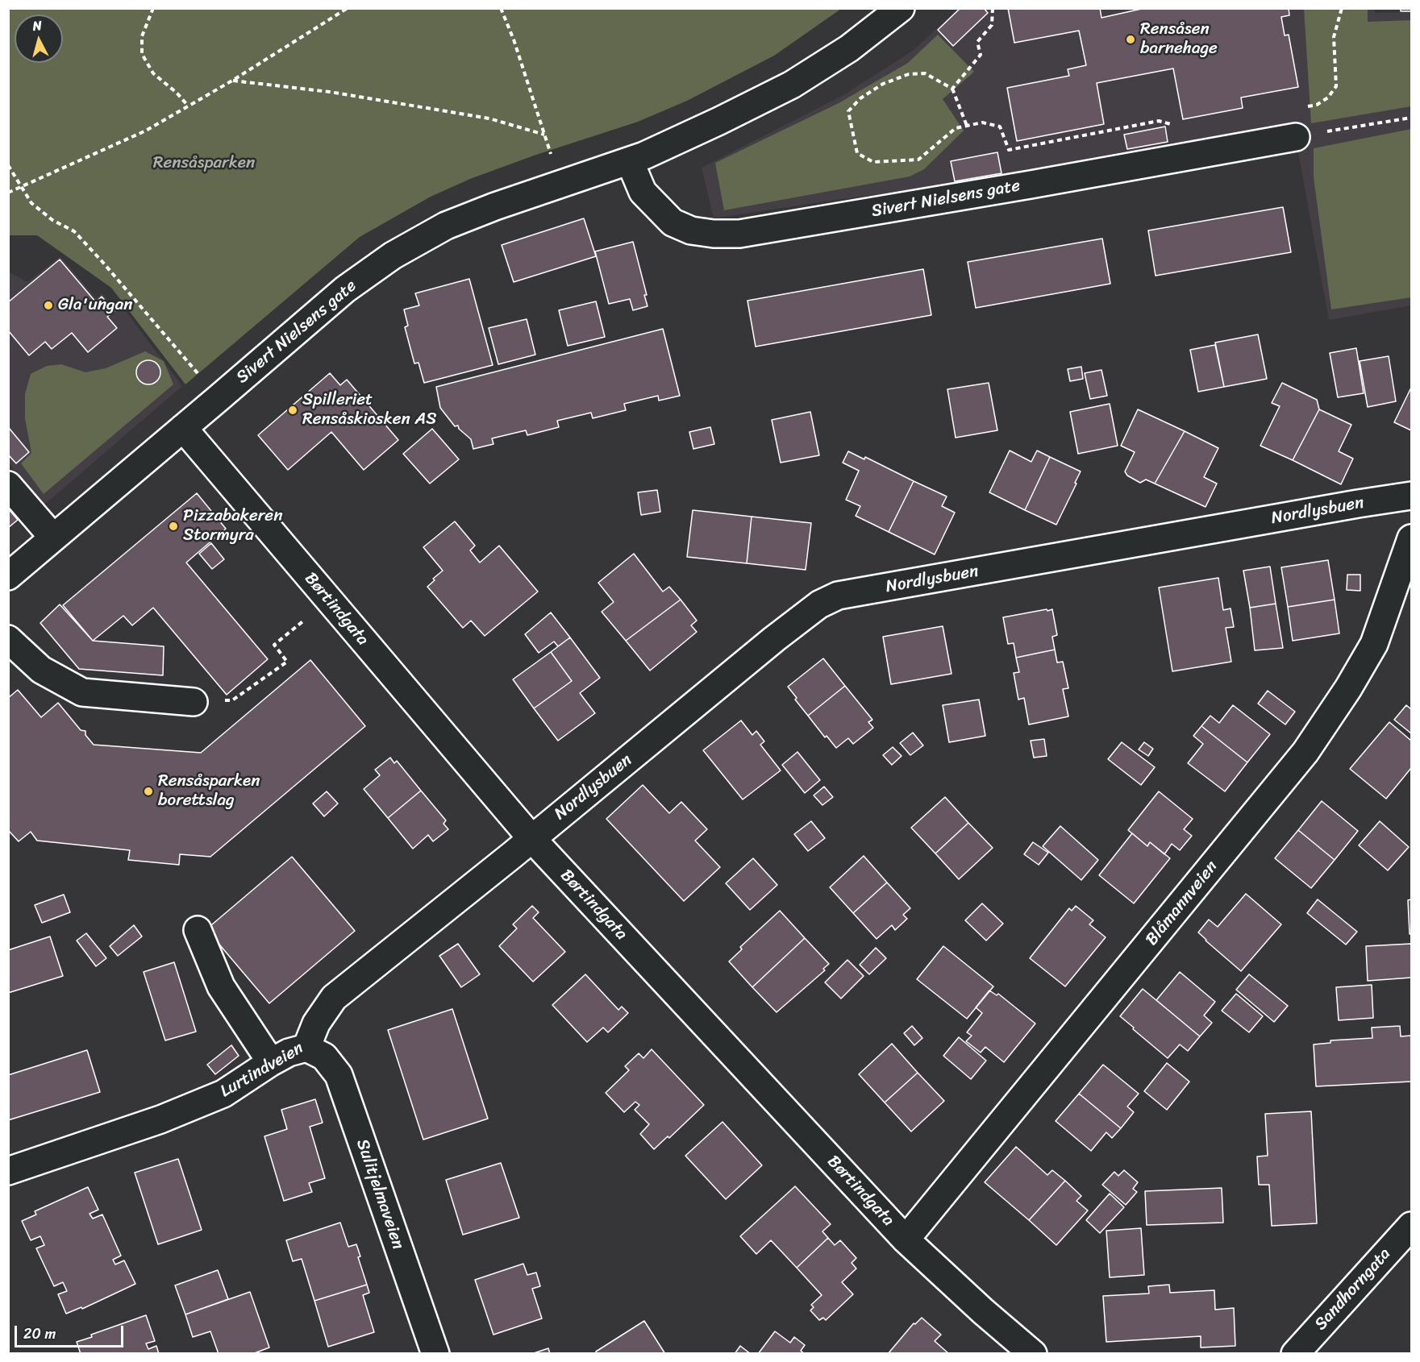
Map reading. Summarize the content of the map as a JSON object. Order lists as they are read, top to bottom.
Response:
{
  "streets": {
    "street": [
      "Sivert Nielsens gate",
      "Nordlysbuen",
      "Børtindgata",
      "Blåmannveien",
      "Lurtindveien",
      "Sulitjelmaveien",
      "Sandhorngata"
    ]
  },
  "crossings": [
    ["Sivert Nielsens gate", "Børtindgata"],
    ["Nordlysbuen", "Børtindgata"],
    ["Nordlysbuen", "Lurtindveien"],
    ["Børtindgata", "Blåmannveien"],
    ["Børtindgata", "Lurtindveien"],
    ["Lurtindveien", "Sulitjelmaveien"]
  ],
  "parks": ["Rensåsparken"],
  "places": [
    "Rensåsen barnehage",
    "Gla'ungan",
    "Spilleriet Rensåskiosken AS",
    "Pizzabakeren Stormyra",
    "Rensåsparken borettslag"
  ],
  "scale_bar": "20 m",
  "north": "top"
}
